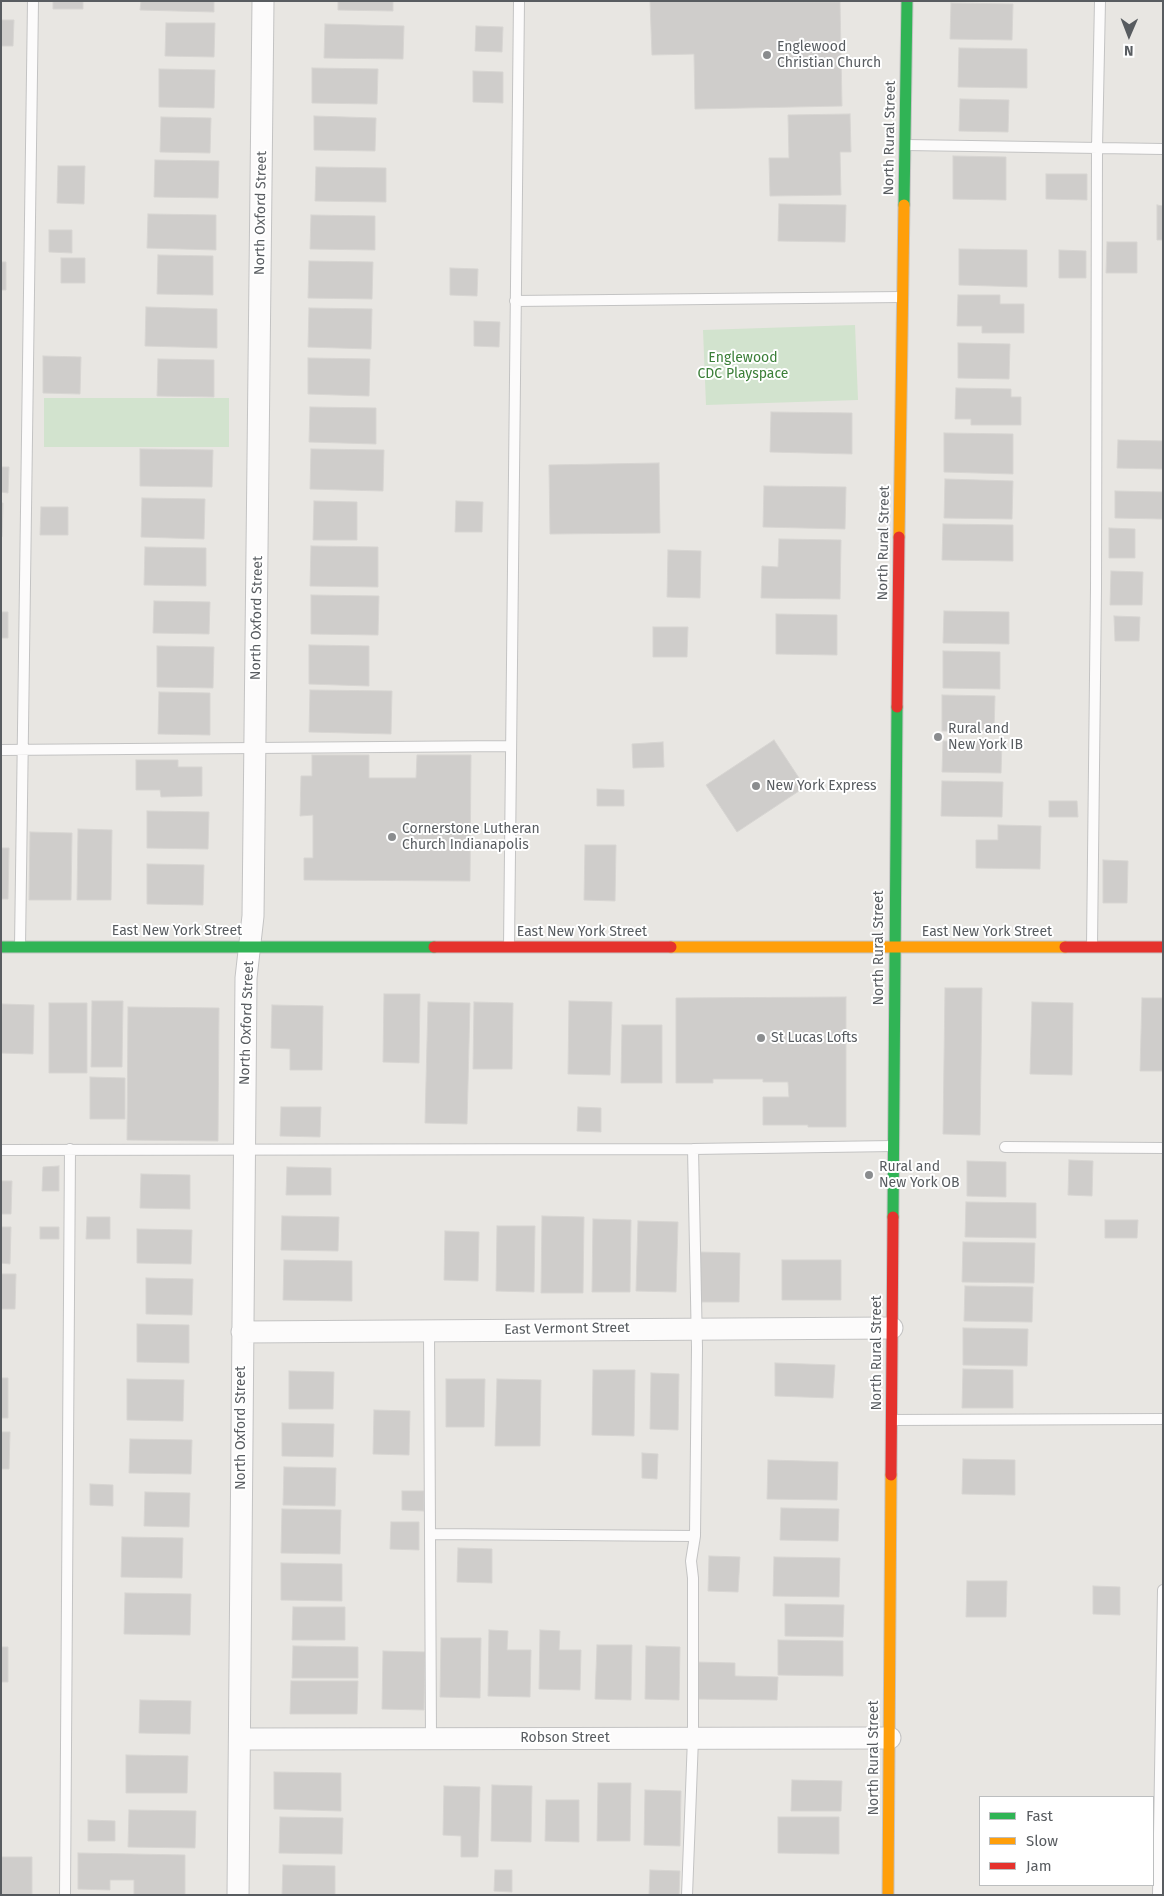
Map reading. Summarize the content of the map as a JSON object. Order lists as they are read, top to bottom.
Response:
{
  "streets": {
    "main road": ["North Rural Street", "East New York Street"],
    "street": ["North Oxford Street", "East Vermont Street", "Robson Street"]
  },
  "crossings": [
    ["North Rural Street", "East New York Street"],
    ["North Rural Street", "East Vermont Street"],
    ["North Rural Street", "Robson Street"],
    ["North Oxford Street", "East New York Street"],
    ["North Oxford Street", "East Vermont Street"],
    ["North Oxford Street", "Robson Street"]
  ],
  "parks": ["Englewood CDC Playspace"],
  "places": [
    "Englewood Christian Church",
    "Rural and New York IB",
    "New York Express",
    "Cornerstone Lutheran Church Indianapolis",
    "St Lucas Lofts",
    "Rural and New York OB"
  ],
  "legend": ["Fast", "Slow", "Jam"],
  "north": "bottom"
}
